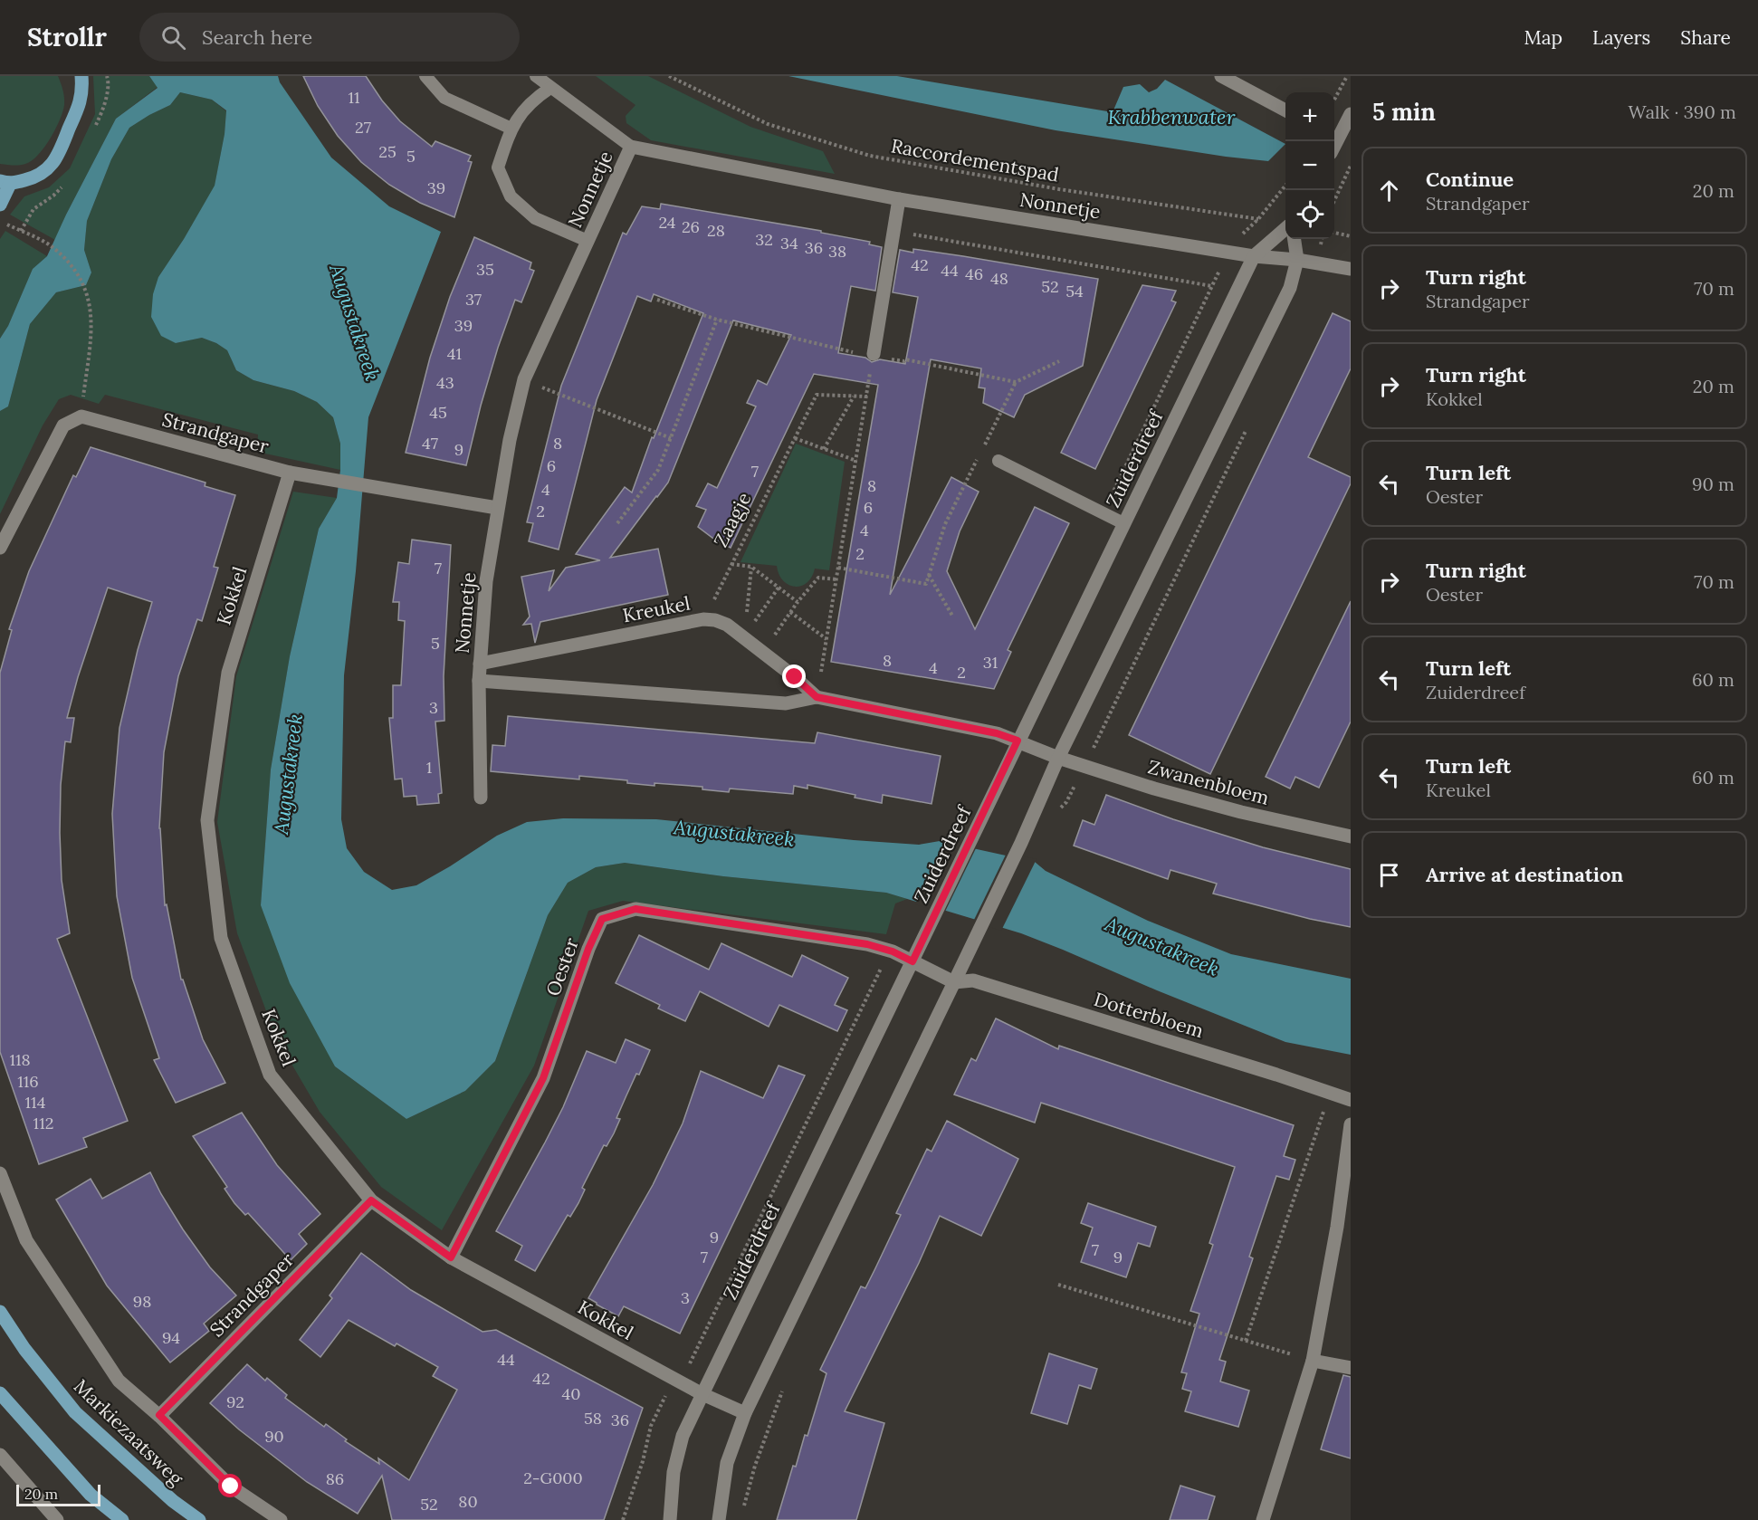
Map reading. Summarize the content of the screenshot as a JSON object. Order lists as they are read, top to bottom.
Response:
{
  "streets": {
    "main road": ["Markiezaatsweg"],
    "street": [
      "Nonnetje",
      "Strandgaper",
      "Zuiderdreef",
      "Kokkel",
      "Kreukel",
      "Zwanenbloem",
      "Oester",
      "Dotterbloem"
    ],
    "path": ["Raccordementspad", "Zaagje"]
  },
  "crossings": [
    ["Nonnetje", "Strandgaper"],
    ["Nonnetje", "Zuiderdreef"],
    ["Nonnetje", "Kreukel"],
    ["Strandgaper", "Kokkel"],
    ["Zuiderdreef", "Kokkel"],
    ["Zuiderdreef", "Kreukel"],
    ["Zuiderdreef", "Zwanenbloem"],
    ["Zuiderdreef", "Oester"],
    ["Zaagje", "Kreukel"],
    ["Kokkel", "Oester"],
    ["Kreukel", "Zwanenbloem"]
  ],
  "water": ["Krabbenwater", "Augustakreek"],
  "house_numbers": [
    "11",
    "27",
    "25",
    "5",
    "39",
    "24",
    "26",
    "28",
    "32",
    "34",
    "36",
    "38",
    "42",
    "35",
    "44",
    "46",
    "48",
    "52",
    "54",
    "37",
    "39",
    "41",
    "43",
    "45",
    "47",
    "8",
    "9",
    "6",
    "7",
    "8",
    "4",
    "6",
    "2",
    "4",
    "2",
    "7",
    "5",
    "8",
    "31",
    "4",
    "2",
    "3",
    "1",
    "118",
    "116",
    "114",
    "112",
    "9",
    "7",
    "7",
    "9",
    "3",
    "98",
    "94",
    "44",
    "42",
    "40",
    "92",
    "58",
    "36",
    "90",
    "2-G000",
    "86",
    "80",
    "52"
  ],
  "scale_bar": "20 m",
  "page": {
    "header": "Strollr",
    "search": "Search here",
    "nav": ["Map", "Layers", "Share"],
    "heading": ["5 min", "Walk · 390 m"],
    "map_buttons": ["+", "−"],
    "list": [
      ["Continue", "Strandgaper", "20 m"],
      ["Turn right", "Strandgaper", "70 m"],
      ["Turn right", "Kokkel", "20 m"],
      ["Turn left", "Oester", "90 m"],
      ["Turn right", "Oester", "70 m"],
      ["Turn left", "Zuiderdreef", "60 m"],
      ["Turn left", "Kreukel", "60 m"],
      "Arrive at destination"
    ],
    "scale": "20 m"
  }
}
